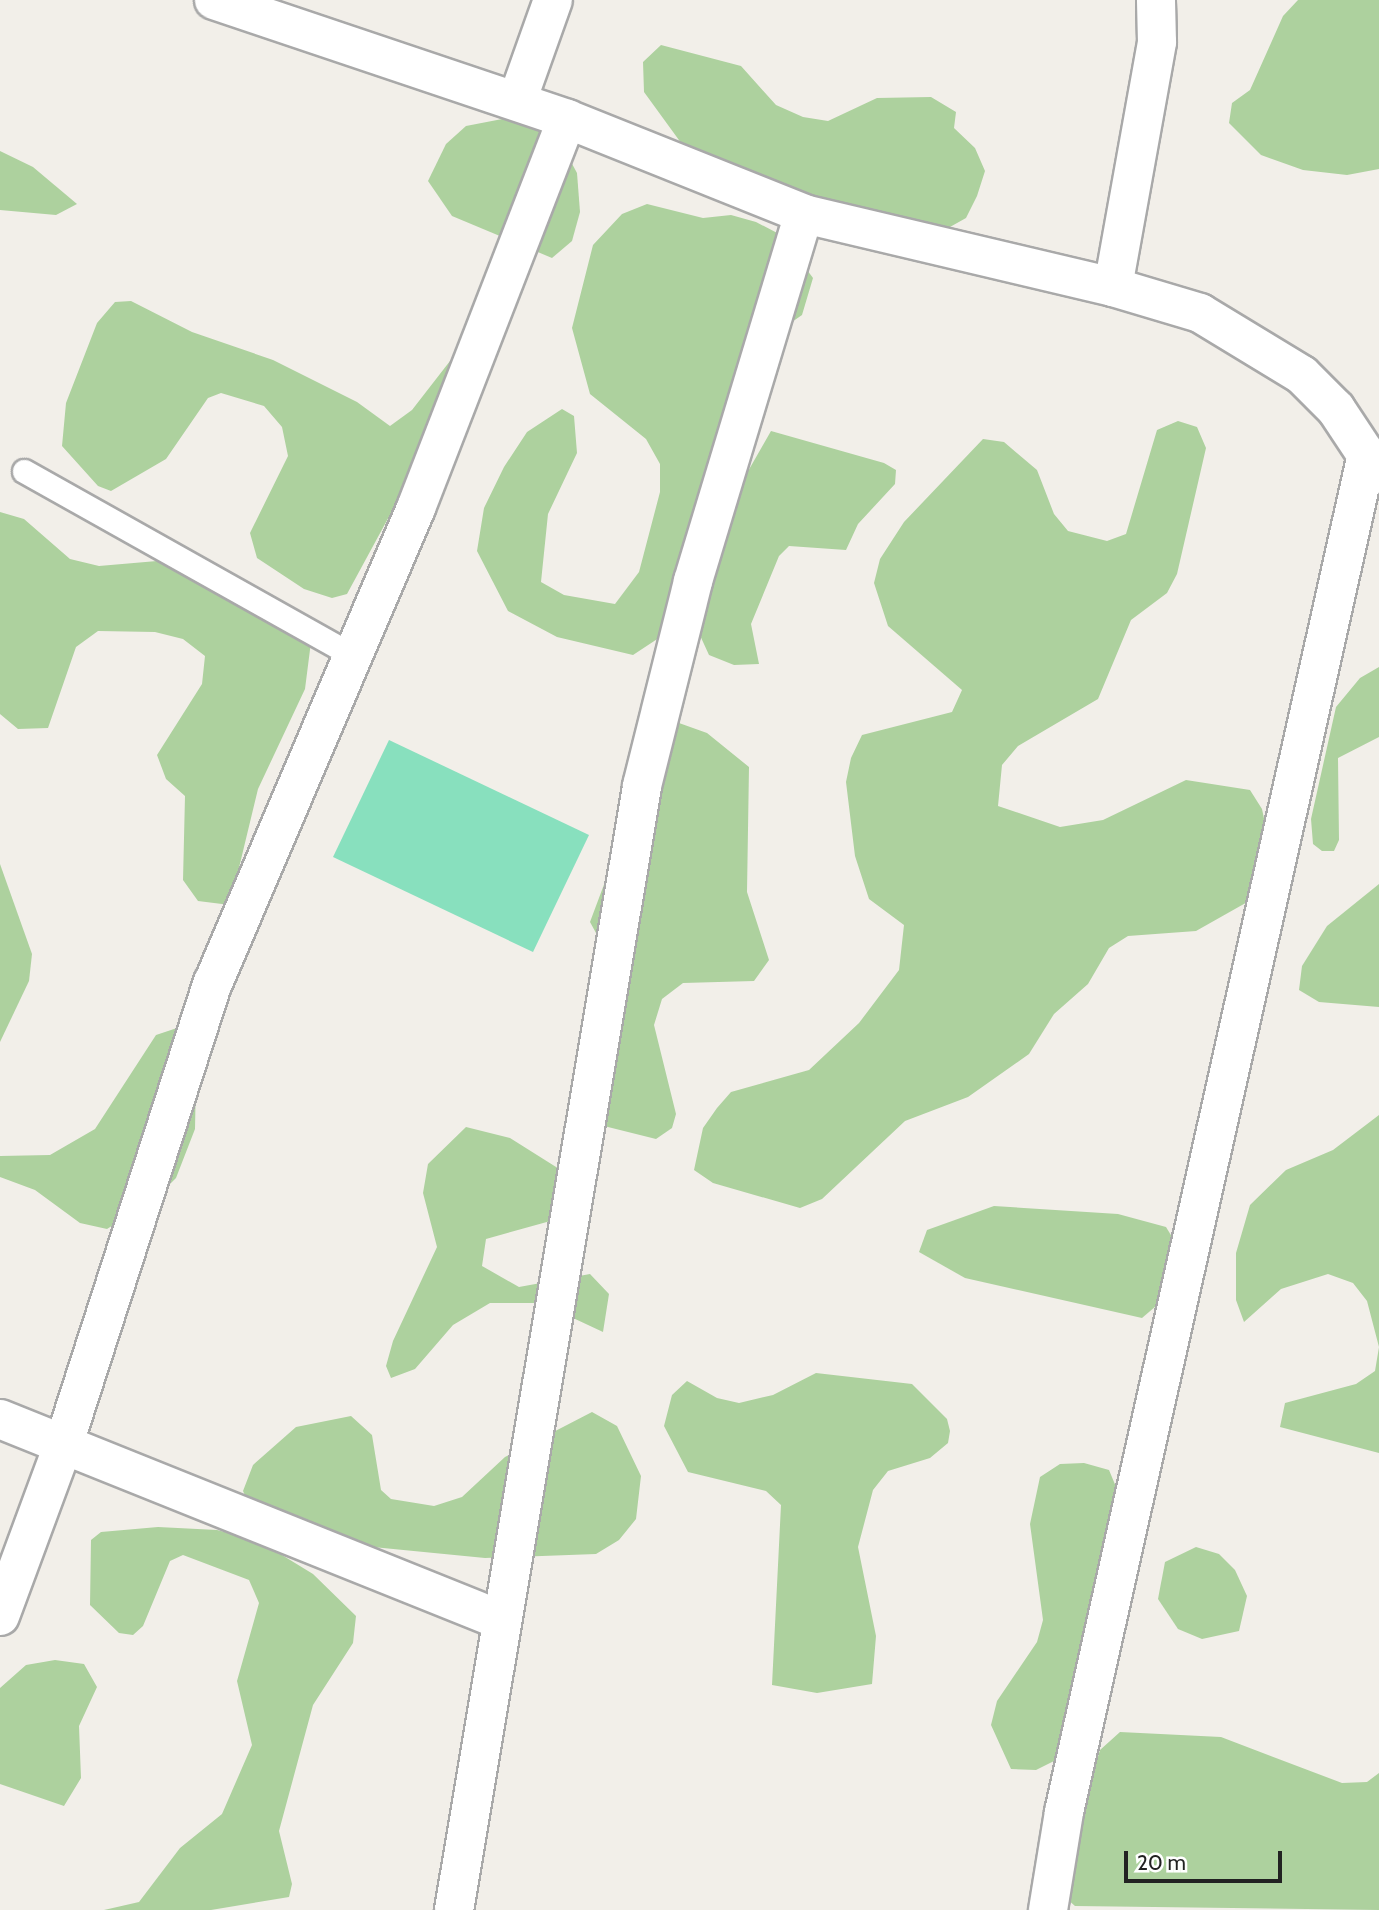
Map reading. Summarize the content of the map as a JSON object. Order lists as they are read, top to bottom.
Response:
{
  "scale_bar": "20 m"
}
